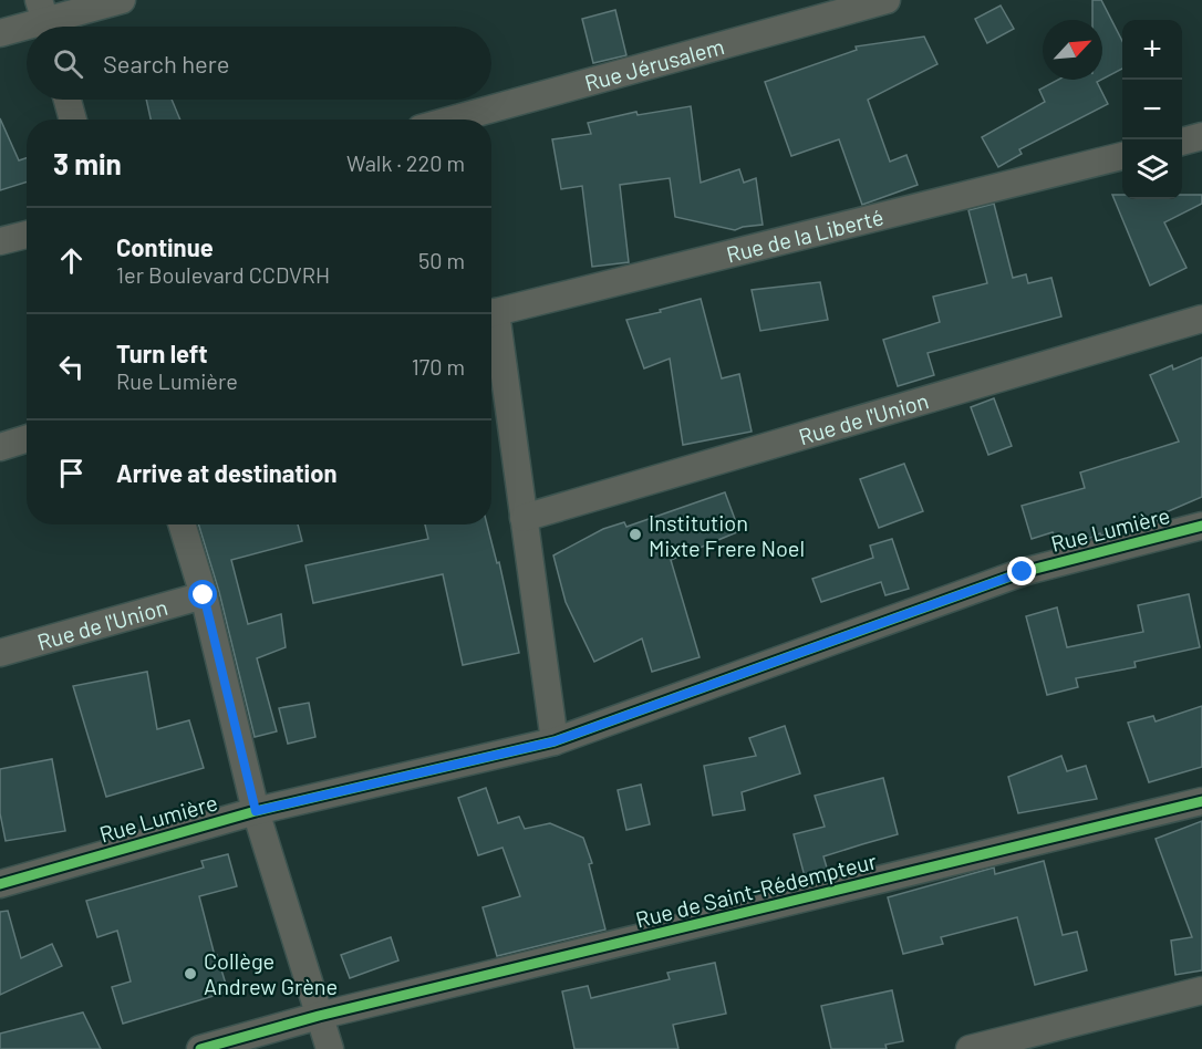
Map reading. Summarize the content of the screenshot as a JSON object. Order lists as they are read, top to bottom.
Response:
{
  "streets": {
    "street": [
      "Rue Jérusalem",
      "Rue de la Liberté",
      "Rue de l'Union",
      "Rue Lumière",
      "Rue de Saint-Rédempteur"
    ]
  },
  "places": ["Institution Mixte Frere Noel", "Collège Andrew Grène"],
  "north": "top right",
  "page": {
    "map_buttons": ["+", "−"],
    "search": "Search here",
    "heading": ["3 min", "Walk · 220 m"],
    "list": [
      ["Continue", "1er Boulevard CCDVRH", "50 m"],
      ["Turn left", "Rue Lumière", "170 m"],
      "Arrive at destination"
    ]
  }
}
